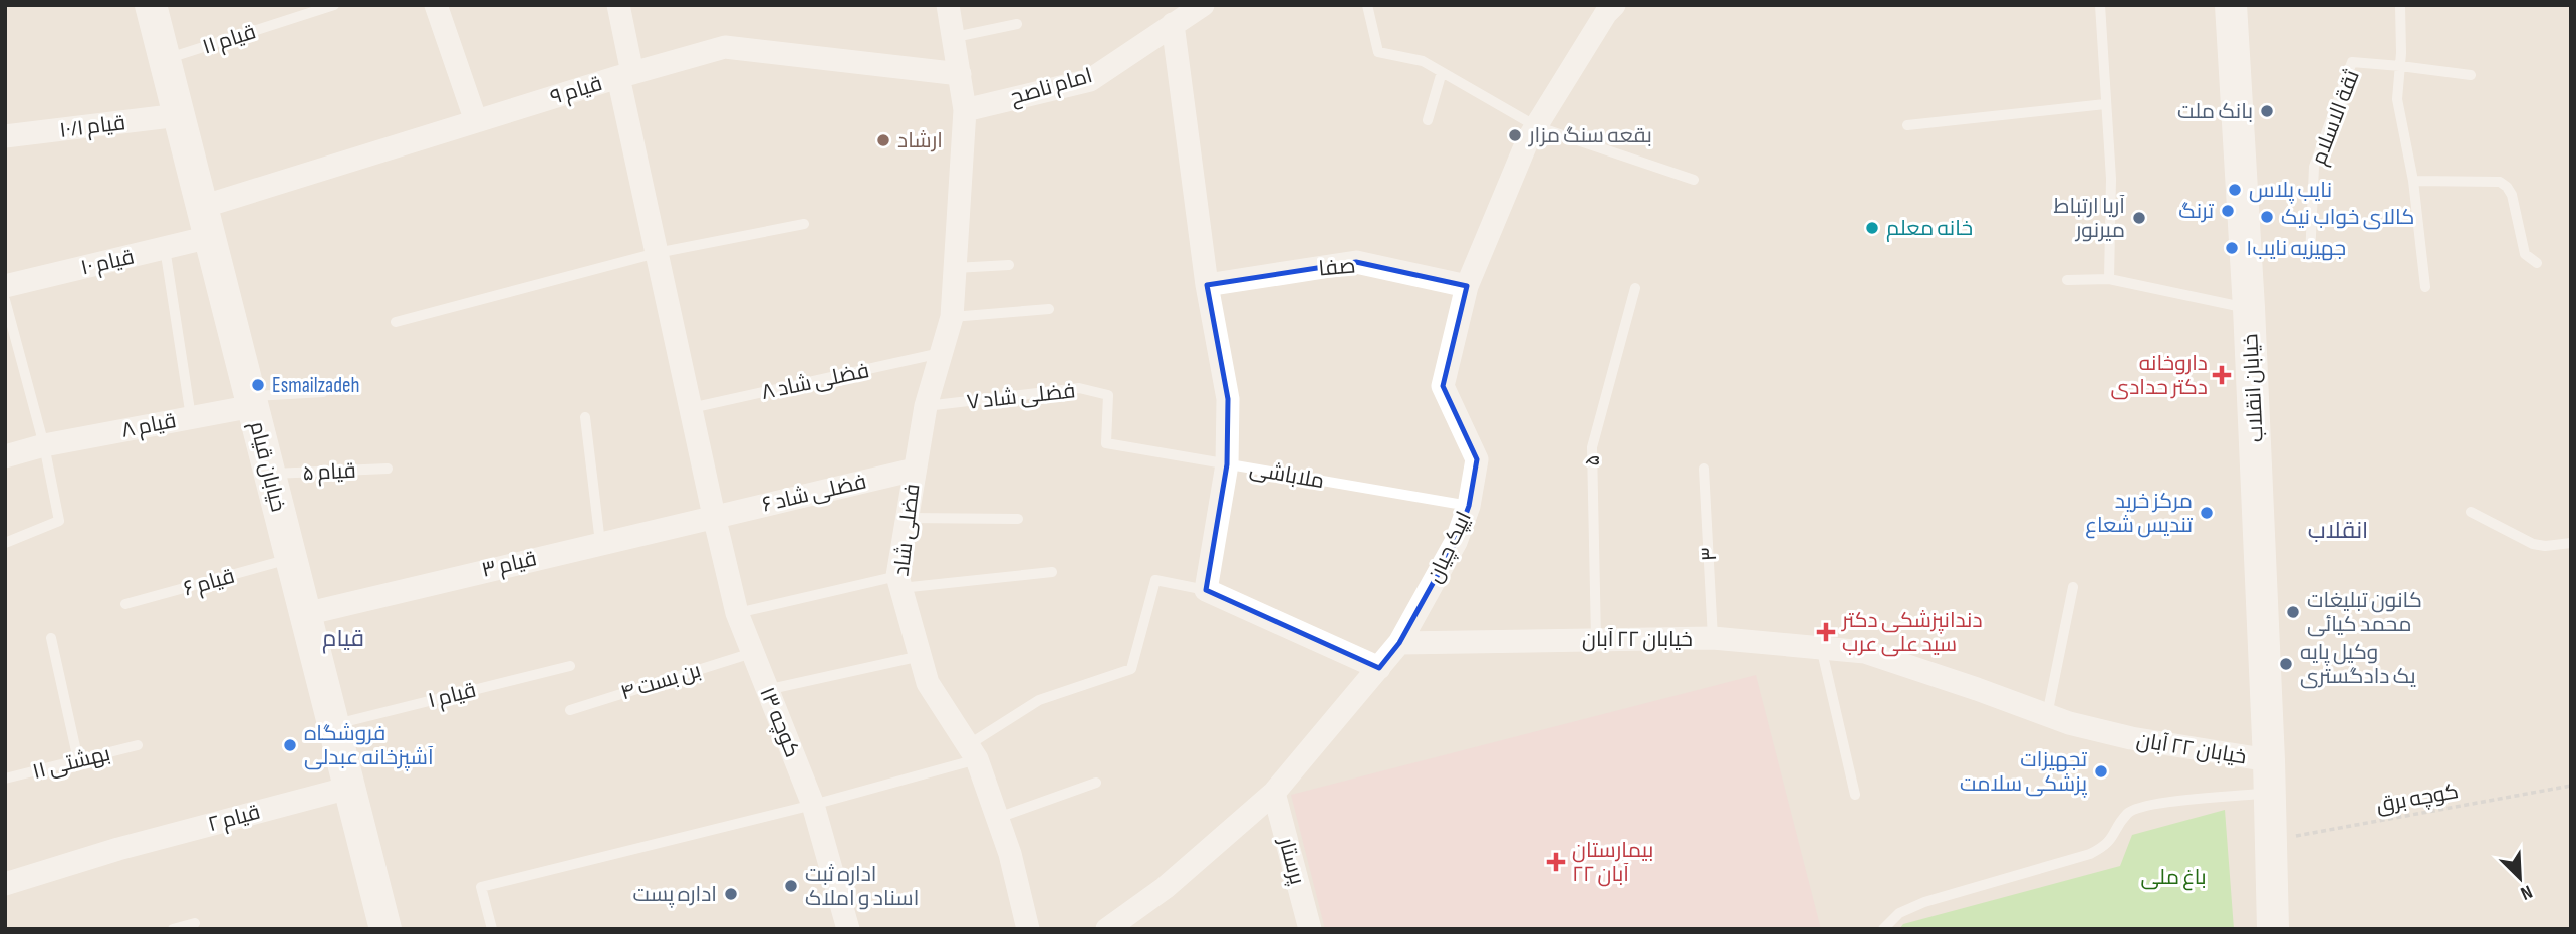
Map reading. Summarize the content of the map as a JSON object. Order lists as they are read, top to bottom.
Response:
{
  "streets": {
    "main road": ["خیابان انقلاب", "خیابان قیام"],
    "street": [
      "امام ناصح",
      "قیام ۹",
      "قیام ۱۰/۱",
      "قیام ۱۰",
      "صفا",
      "قیام ۸",
      "فضلی شاد ۶",
      "فضلی شاد",
      "ایپک چیان",
      "قیام ۳",
      "خیابان ۲۲ آبان",
      "کوچه ۱۳",
      "قیام ۲",
      "پرستار"
    ],
    "lane": [
      "قیام ۱۱",
      "ثقة‌ الاسلام",
      "فضلی شاد ۸",
      "فضلی شاد ۷",
      "۵",
      "قیام ۵",
      "ملاباشی",
      "۳",
      "قیام ۶",
      "بن بست ۴",
      "قیام ۱",
      "بهشتی ۱۱"
    ],
    "path": ["کوچه برق"]
  },
  "crossings": [
    ["قیام ۱۱", "خیابان قیام"],
    ["امام ناصح", "فضلی شاد"],
    ["قیام ۹", "خیابان قیام"],
    ["قیام ۹", "فضلی شاد"],
    ["قیام ۹", "کوچه ۱۳"],
    ["قیام ۱۰/۱", "خیابان قیام"],
    ["قیام ۱۰", "خیابان قیام"],
    ["صفا", "ایپک چیان"],
    ["فضلی شاد ۸", "فضلی شاد"],
    ["فضلی شاد ۸", "کوچه ۱۳"],
    ["خیابان انقلاب", "خیابان ۲۲ آبان"],
    ["خیابان انقلاب", "کوچه برق"],
    ["فضلی شاد ۷", "ملاباشی"],
    ["فضلی شاد ۷", "فضلی شاد"],
    ["قیام ۸", "خیابان قیام"],
    ["۵", "خیابان ۲۲ آبان"],
    ["خیابان قیام", "قیام ۵"],
    ["خیابان قیام", "قیام ۳"],
    ["خیابان قیام", "قیام ۶"],
    ["خیابان قیام", "قیام ۱"],
    ["خیابان قیام", "قیام ۲"],
    ["ملاباشی", "ایپک چیان"],
    ["فضلی شاد ۶", "فضلی شاد"],
    ["فضلی شاد ۶", "قیام ۳"],
    ["فضلی شاد ۶", "کوچه ۱۳"],
    ["ایپک چیان", "خیابان ۲۲ آبان"],
    ["۳", "خیابان ۲۲ آبان"],
    ["قیام ۳", "کوچه ۱۳"],
    ["بن بست ۴", "کوچه ۱۳"]
  ],
  "districts": ["انقلاب", "قیام"],
  "parks": ["باغ ملی"],
  "places": {
    "other": [
      "بانک ملت",
      "بقعه سنگ مزار",
      "ارشاد",
      "نایب پلاس",
      "ترنگ",
      "کالای خواب نیک",
      "آریا ارتباط میرنور",
      "خانه معلم",
      "جهیزیه نایب۱",
      "Esmailzadeh",
      "مرکز خرید تندیس شعاع",
      "کانون تبلیغات محمد کیائی",
      "وکیل پایه یک دادگستری",
      "فروشگاه آشپزخانه عبدلی",
      "تجهیزات پزشکی سلامت",
      "اداره ثبت اسناد و املاک",
      "اداره پست"
    ],
    "health": ["داروخانه دکتر حدادی", "دندانپزشکی دکتر سید علی عرب", "بیمارستان ۲۲ آبان"]
  },
  "north": "bottom right"
}
